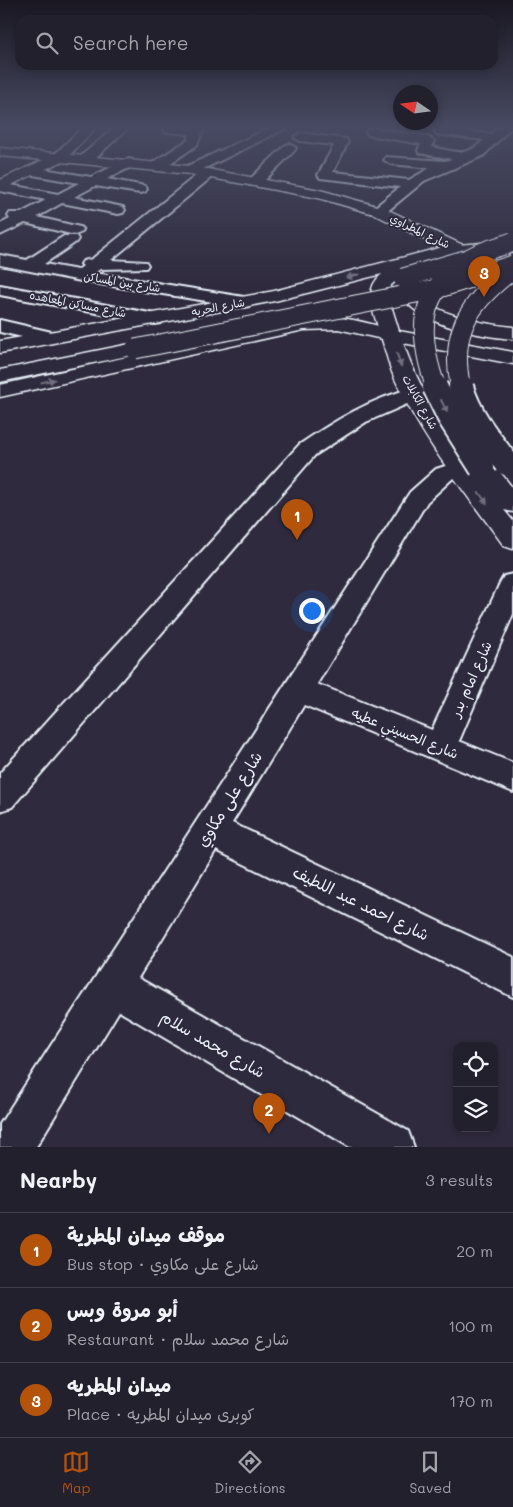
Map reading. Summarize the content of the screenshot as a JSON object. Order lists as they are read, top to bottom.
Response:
{
  "streets": {
    "main road": ["شارع المطراوي", "شارع الحريه", "شارع الكابلات"],
    "street": [
      "شارع بين المساكن",
      "شارع مساكن المعاهده",
      "شارع امام بدر",
      "شارع الحسيني عطيه",
      "شارع على مكاوي",
      "شارع احمد عبد اللطيف",
      "شارع محمد سلام"
    ]
  },
  "crossings": [
    ["شارع بين المساكن", "شارع الحريه"],
    ["شارع مساكن المعاهده", "شارع الحريه"],
    ["شارع الحريه", "شارع الكابلات"],
    ["شارع الكابلات", "شارع على مكاوي"],
    ["شارع امام بدر", "شارع الحسيني عطيه"],
    ["شارع الحسيني عطيه", "شارع على مكاوي"],
    ["شارع على مكاوي", "شارع احمد عبد اللطيف"],
    ["شارع على مكاوي", "شارع محمد سلام"]
  ],
  "north": "left",
  "page": {
    "search": "Search here",
    "pins": ["3", "1", "2"],
    "heading": ["Nearby", "3 results"],
    "list": [
      {
        "mark": "1",
        "name": "موقف ميدان المطرية",
        "note": "Bus stop · شارع على مكاوي",
        "value": "20 m"
      },
      {
        "mark": "2",
        "name": "أبو مروة وبس",
        "note": "Restaurant · شارع محمد سلام",
        "value": "100 m"
      },
      {
        "mark": "3",
        "name": "ميدان المطريه",
        "note": "Place · كوبرى ميدان المطريه",
        "value": "170 m"
      }
    ],
    "nav": ["Map", "Directions", "Saved"]
  }
}
